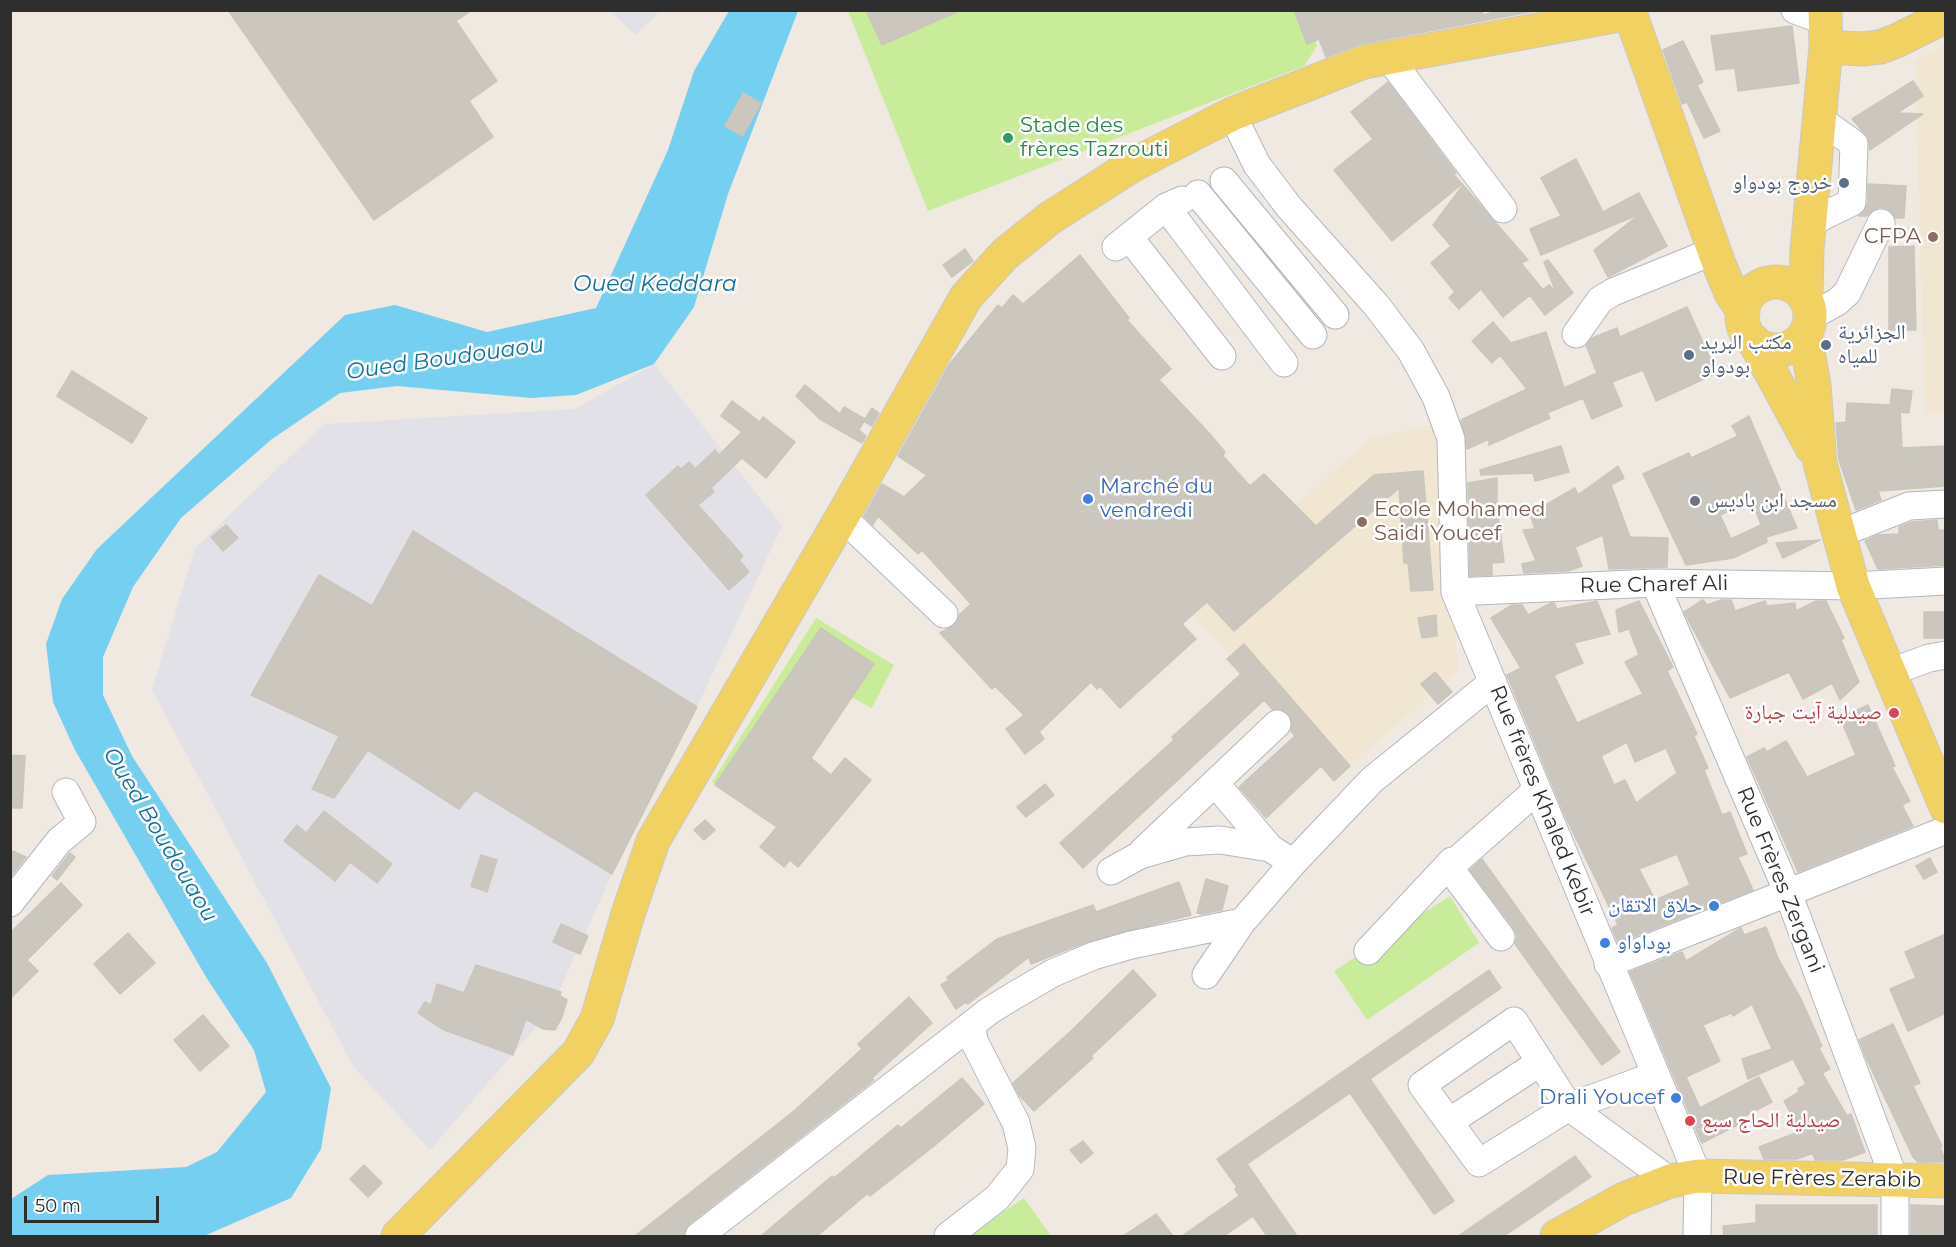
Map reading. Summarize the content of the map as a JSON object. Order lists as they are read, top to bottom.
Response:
{
  "streets": {
    "main road": ["Rue Frères Zerabib"],
    "street": ["Rue Charef Ali", "Rue frères Khaled Kebir", "Rue Frères Zergani"]
  },
  "crossings": [
    ["Rue Charef Ali", "Rue frères Khaled Kebir"],
    ["Rue Charef Ali", "Rue Frères Zergani"],
    ["Rue frères Khaled Kebir", "Rue Frères Zerabib"],
    ["Rue Frères Zergani", "Rue Frères Zerabib"]
  ],
  "water": ["Oued Keddara", "Oued Boudouaou"],
  "places": [
    "Stade des frères Tazrouti",
    "خروج بودواو",
    "CFPA",
    "الجزائرية للمياه",
    "مكتب البريد بودواو",
    "Marché du vendredi",
    "مسجد ابن باديس",
    "Ecole Mohamed Saidi Youcef",
    "صيدلية آيت جبارة",
    "حلاق الاتقان",
    "بوداواو",
    "Drali Youcef",
    "صيدلية الحاج سبع"
  ],
  "scale_bar": "50 m"
}
